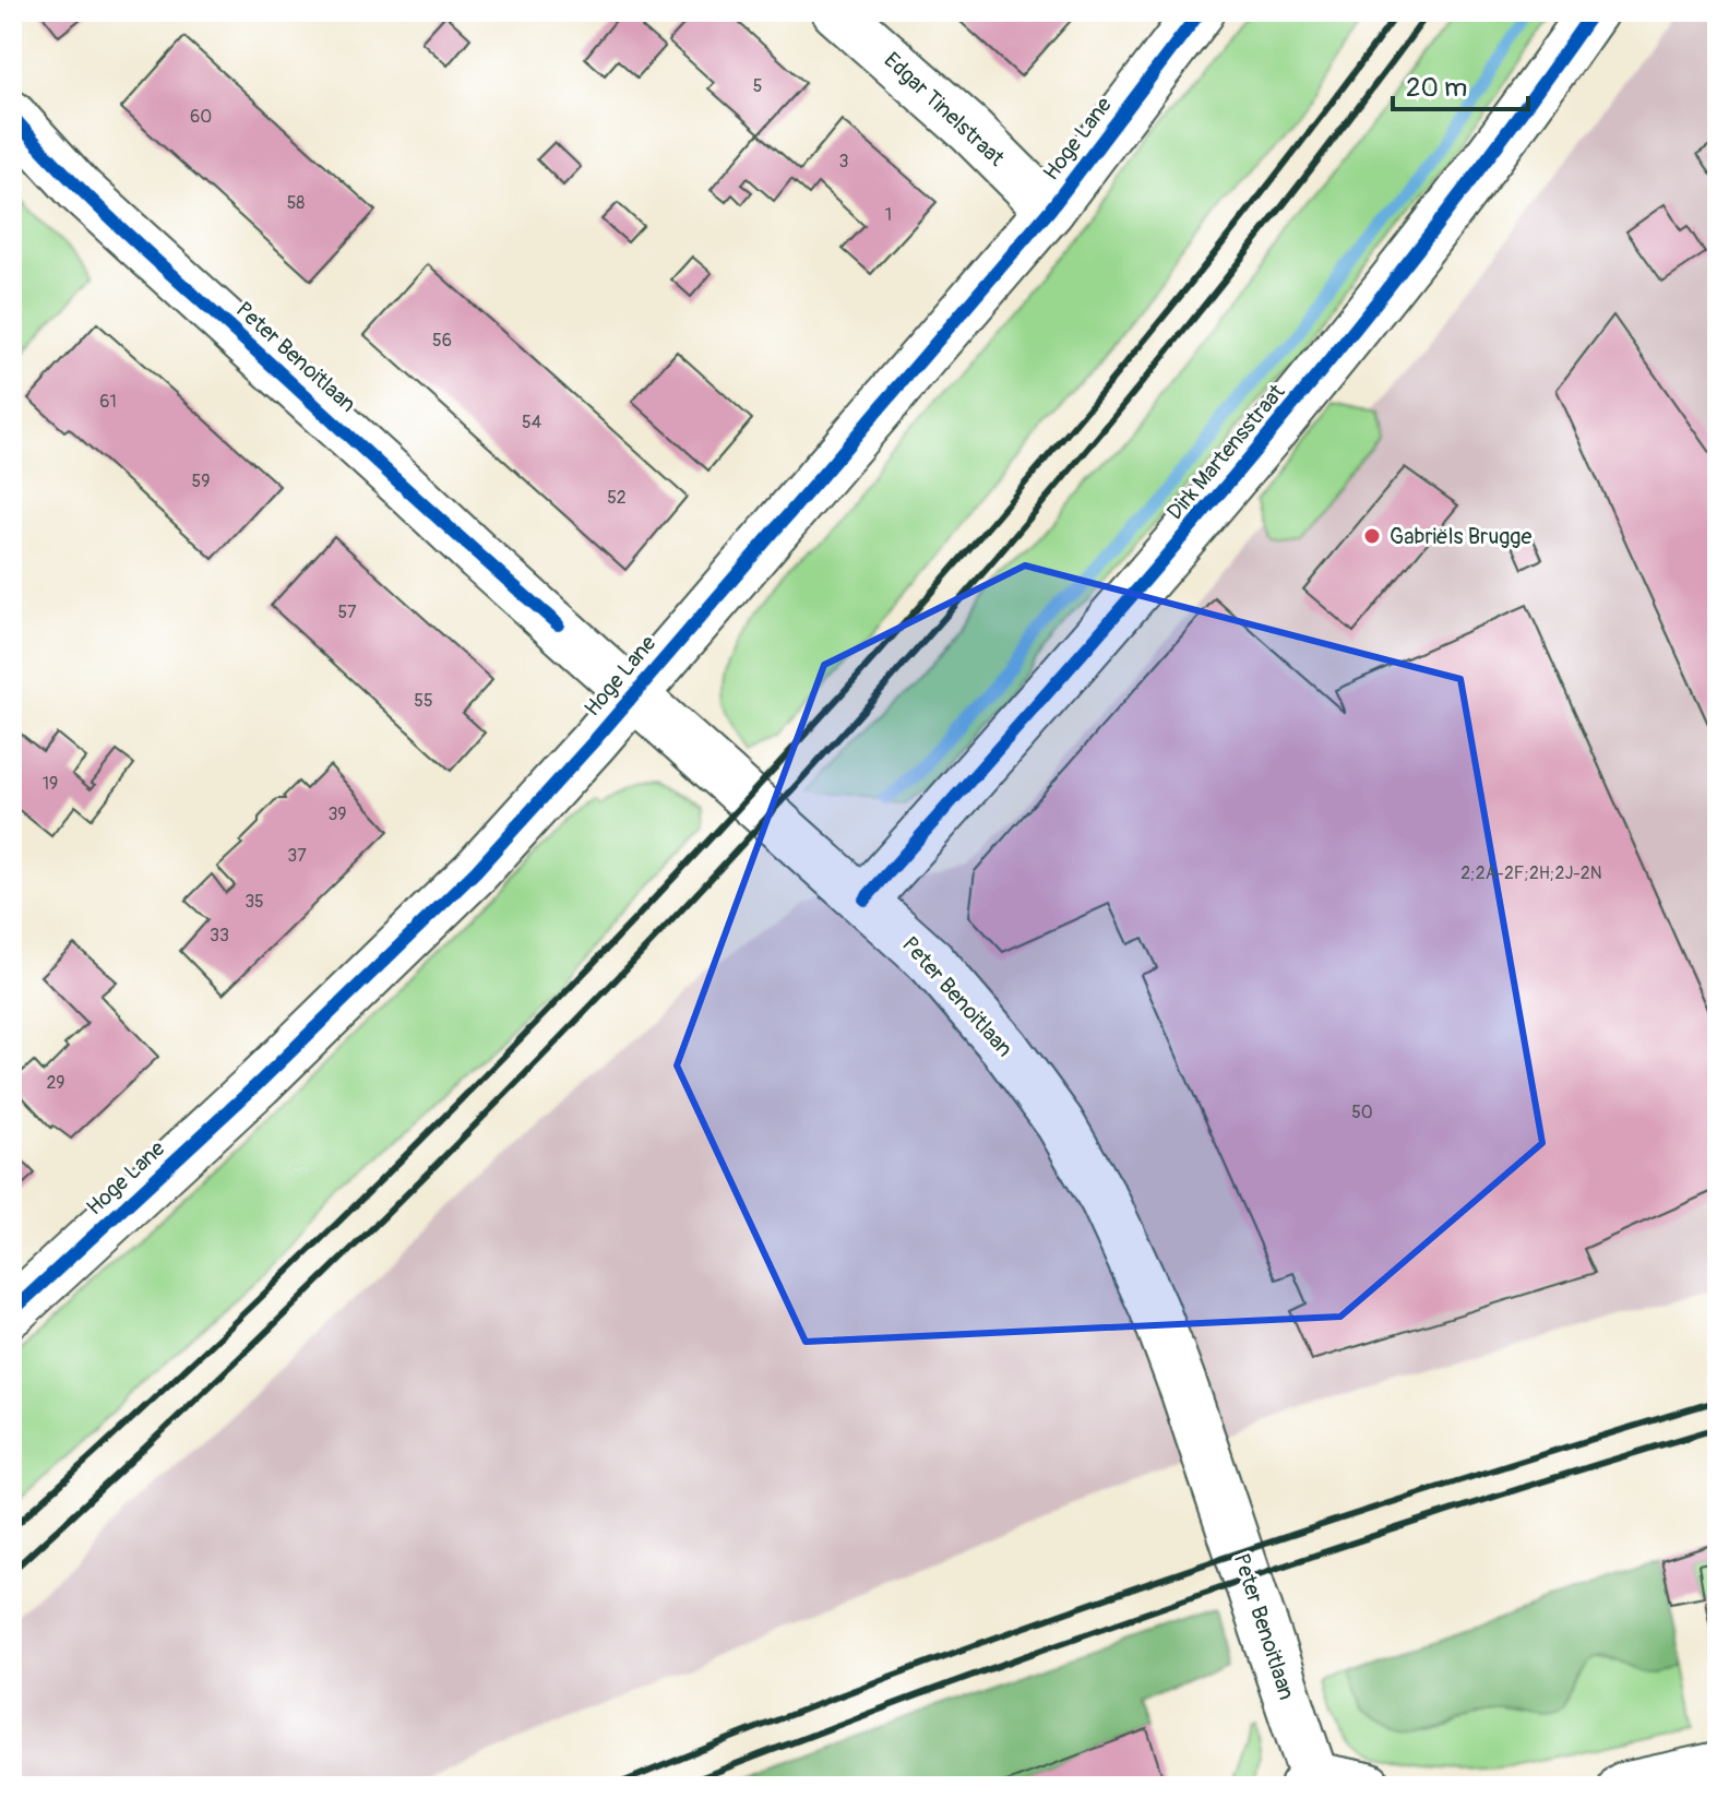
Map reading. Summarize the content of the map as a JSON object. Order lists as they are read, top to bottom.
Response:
{
  "streets": {
    "street": [
      "Edgar Tinelstraat",
      "Hoge Lane",
      "Peter Benoitlaan",
      "Dirk Martensstraat"
    ]
  },
  "crossings": [
    ["Edgar Tinelstraat", "Hoge Lane"],
    ["Hoge Lane", "Peter Benoitlaan"],
    ["Peter Benoitlaan", "Dirk Martensstraat"]
  ],
  "places": ["Gabriëls Brugge"],
  "house_numbers": [
    "5",
    "60",
    "3",
    "58",
    "1",
    "56",
    "61",
    "54",
    "59",
    "52",
    "57",
    "55",
    "19",
    "39",
    "37",
    "2;2A-2F;2H;2J-2N",
    "35",
    "33",
    "29",
    "50"
  ],
  "scale_bar": "20 m"
}
